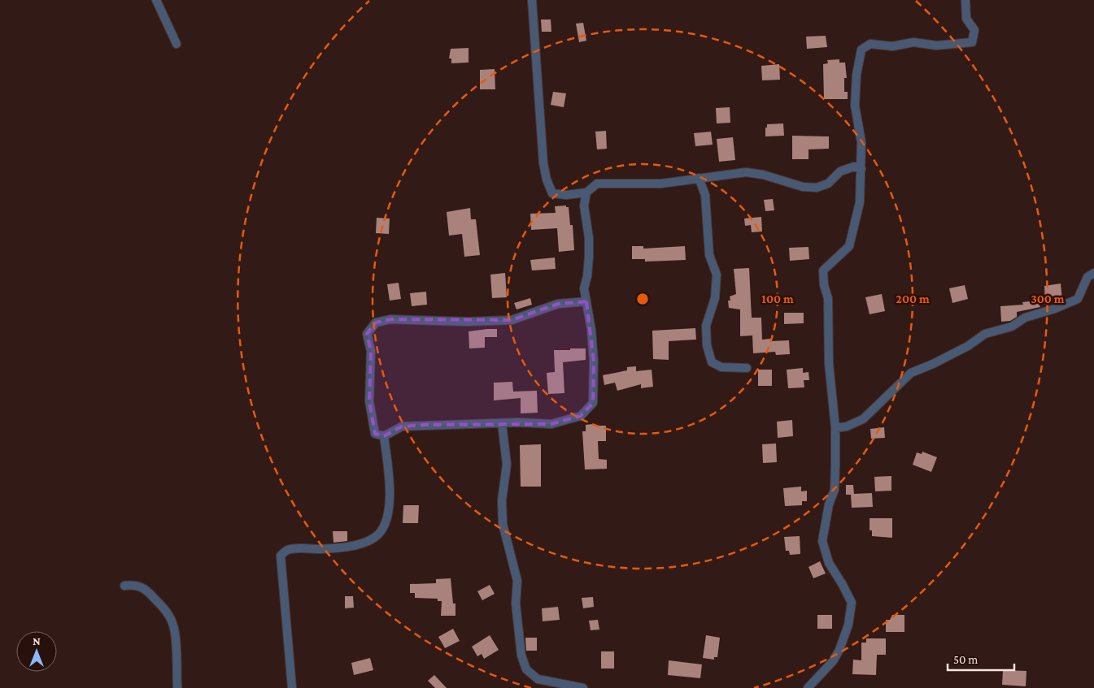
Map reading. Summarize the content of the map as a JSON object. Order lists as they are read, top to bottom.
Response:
{
  "scale_bar": "50 m",
  "north": "top",
  "rings": ["100 m", "200 m", "300 m"]
}
